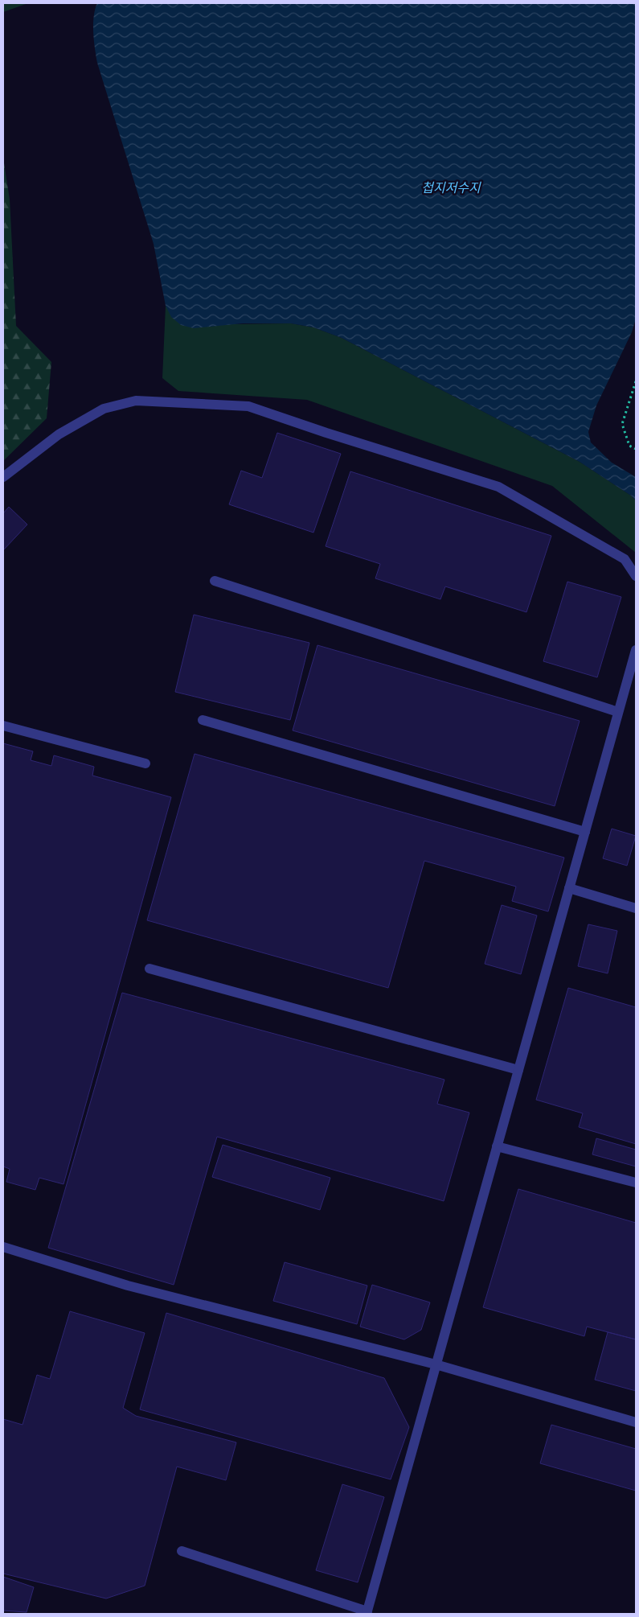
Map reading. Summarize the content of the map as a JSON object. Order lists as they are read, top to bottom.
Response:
{
  "water": ["첩지저수지"]
}
